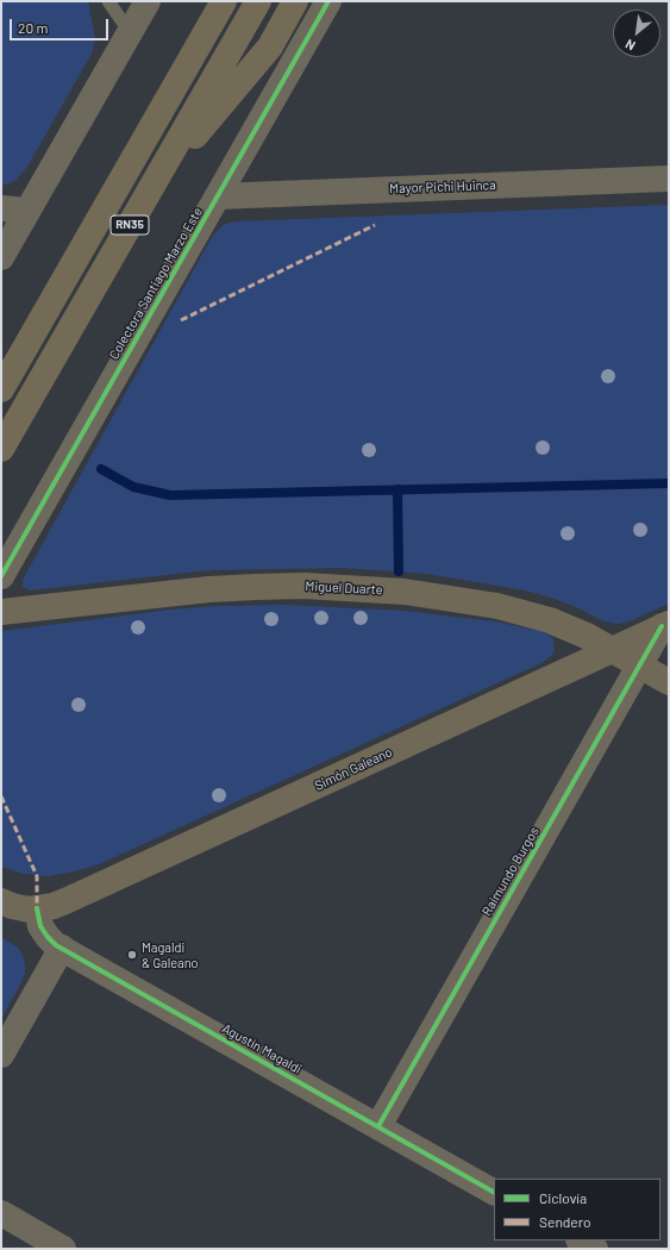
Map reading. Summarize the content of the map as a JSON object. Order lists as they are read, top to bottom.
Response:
{
  "streets": {
    "highway": ["RN35"],
    "main road": ["Miguel Duarte", "Simón Galeano"],
    "street": [
      "Mayor Pichi Huinca",
      "Colectora Santiago Marzo Este",
      "Raimundo Burgos",
      "Agustín Magaldi"
    ]
  },
  "crossings": [
    ["Mayor Pichi Huinca", "Colectora Santiago Marzo Este"],
    ["Miguel Duarte", "Simón Galeano"],
    ["Miguel Duarte", "Raimundo Burgos"],
    ["Simón Galeano", "Raimundo Burgos"],
    ["Simón Galeano", "Agustín Magaldi"],
    ["Raimundo Burgos", "Agustín Magaldi"]
  ],
  "places": ["Magaldi & Galeano"],
  "legend": ["Ciclovía", "Sendero"],
  "scale_bar": "20 m",
  "north": "bottom left"
}
